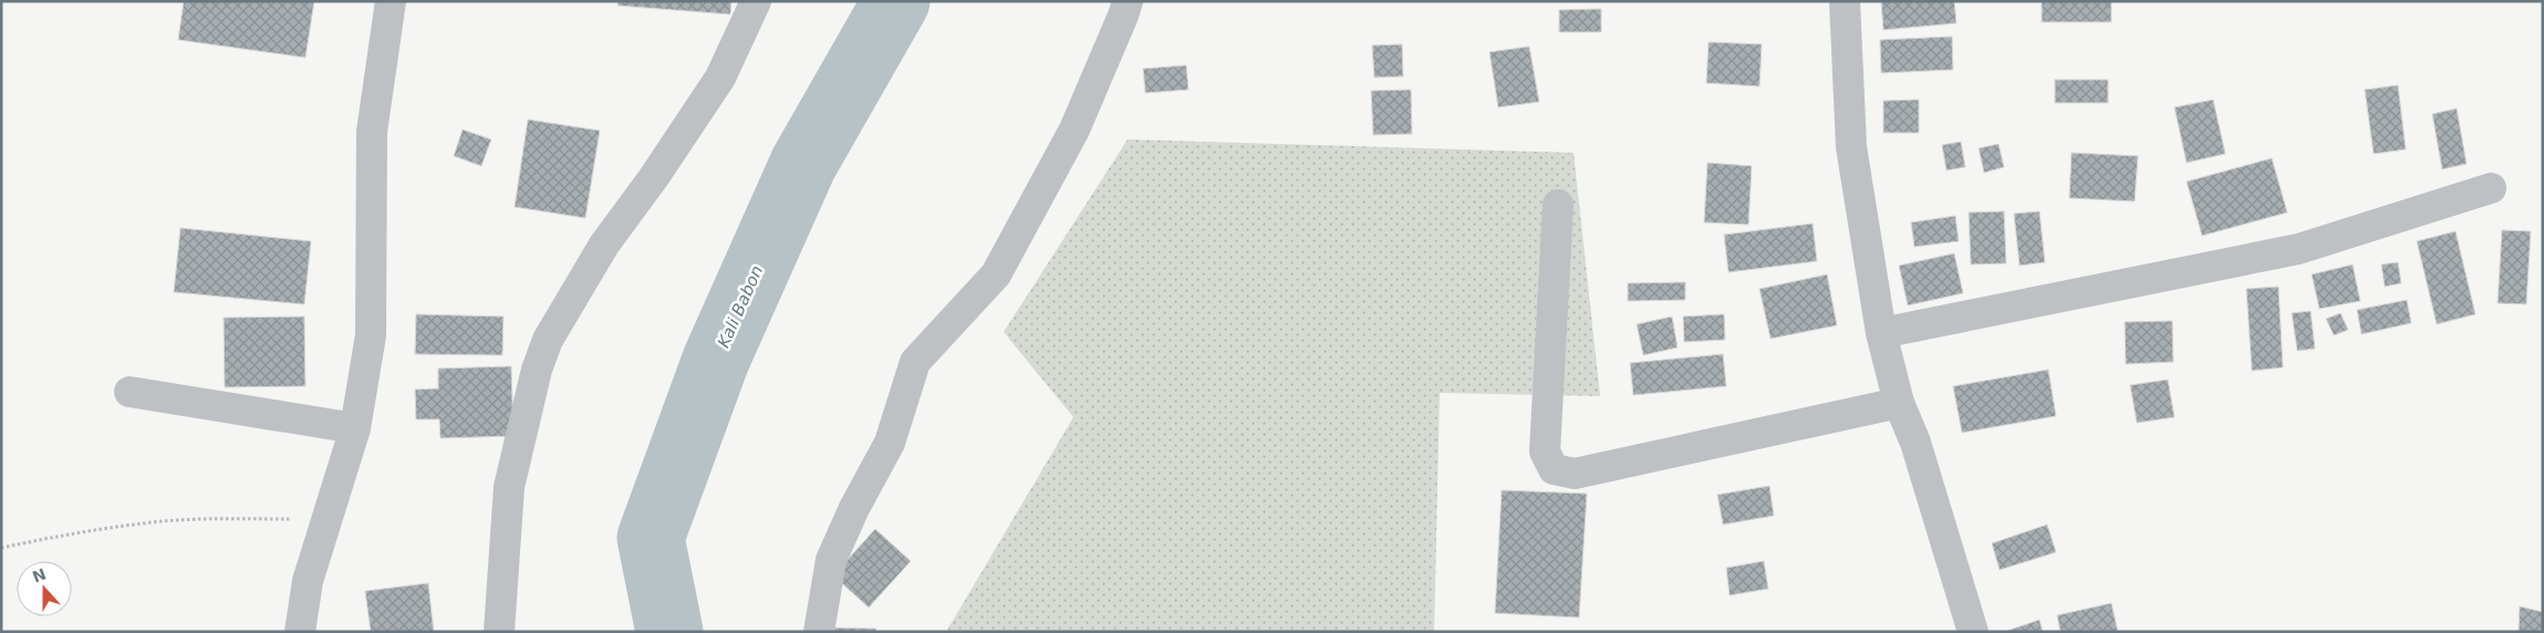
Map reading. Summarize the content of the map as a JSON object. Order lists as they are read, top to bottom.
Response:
{
  "water": ["Kali Babon"],
  "north": "top"
}
